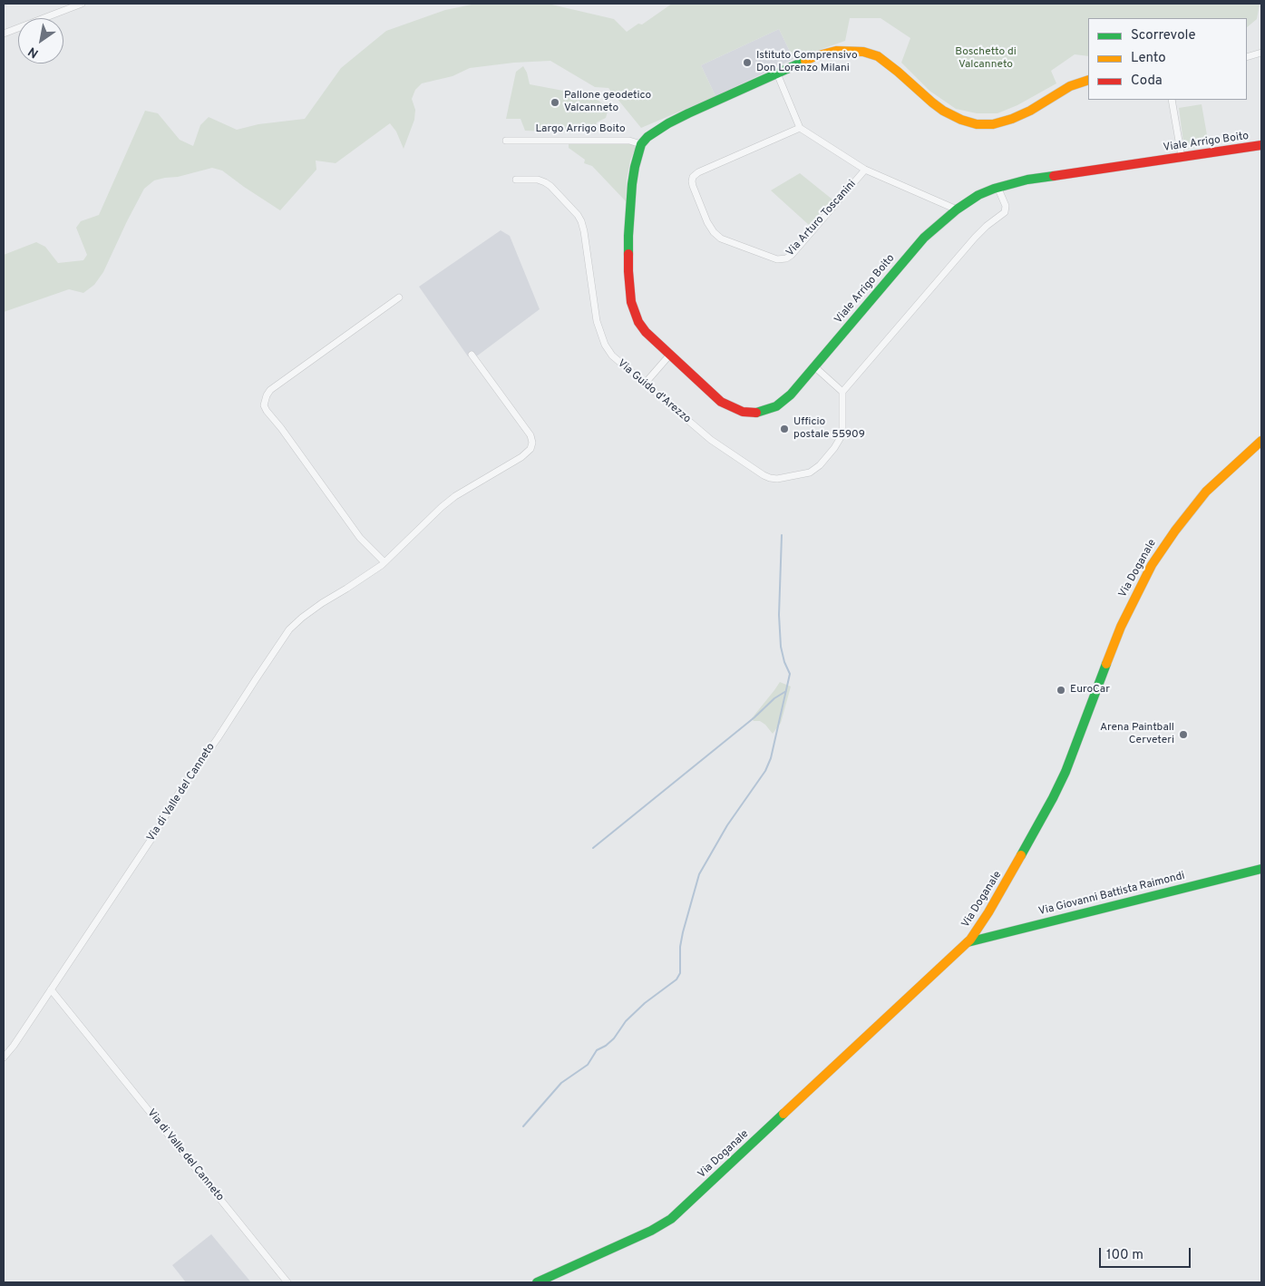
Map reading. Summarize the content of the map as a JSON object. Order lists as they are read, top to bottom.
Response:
{
  "streets": {
    "street": [
      "Largo Arrigo Boito",
      "Viale Arrigo Boito",
      "Via Arturo Toscanini",
      "Via Guido d'Arezzo",
      "Via Doganale",
      "Via di Valle del Canneto",
      "Via Giovanni Battista Raimondi"
    ]
  },
  "crossings": [
    ["Largo Arrigo Boito", "Viale Arrigo Boito"],
    ["Via Doganale", "Via Giovanni Battista Raimondi"]
  ],
  "parks": ["Boschetto di Valcanneto"],
  "places": [
    "Istituto Comprensivo Don Lorenzo Milani",
    "Pallone geodetico Valcanneto",
    "Ufficio postale 55909",
    "EuroCar",
    "Arena Paintball Cerveteri"
  ],
  "legend": ["Scorrevole", "Lento", "Coda"],
  "scale_bar": "100 m",
  "north": "bottom left"
}
